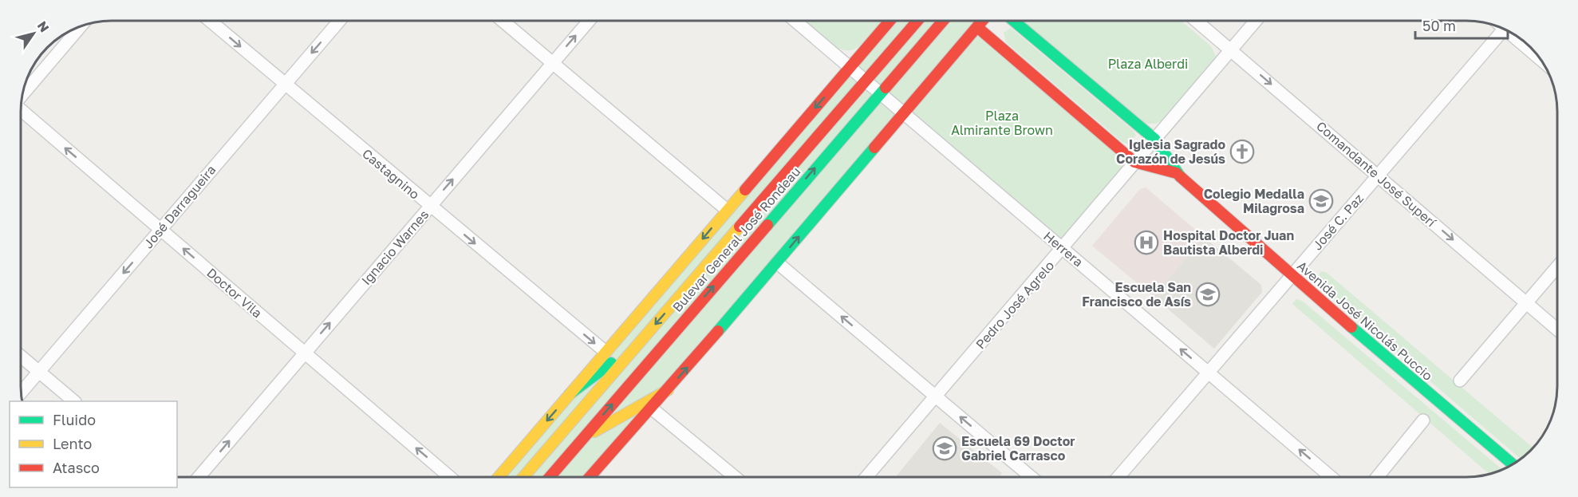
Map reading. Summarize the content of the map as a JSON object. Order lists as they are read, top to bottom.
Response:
{
  "streets": {
    "main road": ["Bulevar General José Rondeau", "Avenida José Nicolás Puccio"],
    "street": [
      "Castagnino",
      "Comandante José Superí",
      "José Darragueira",
      "José C. Paz",
      "Ignacio Warnes",
      "Herrera",
      "Doctor Vila",
      "Pedro José Agrelo"
    ]
  },
  "crossings": [
    ["Castagnino", "José Darragueira"],
    ["Castagnino", "Bulevar General José Rondeau"],
    ["Castagnino", "Ignacio Warnes"],
    ["Comandante José Superí", "José C. Paz"],
    ["Comandante José Superí", "Pedro José Agrelo"],
    ["José Darragueira", "Doctor Vila"],
    ["José C. Paz", "Herrera"],
    ["José C. Paz", "Avenida José Nicolás Puccio"],
    ["Bulevar General José Rondeau", "Herrera"],
    ["Ignacio Warnes", "Doctor Vila"],
    ["Herrera", "Pedro José Agrelo"],
    ["Pedro José Agrelo", "Avenida José Nicolás Puccio"]
  ],
  "one_way": [
    "Castagnino",
    "Comandante José Superí",
    "José Darragueira",
    "Ignacio Warnes",
    "Herrera",
    "Doctor Vila"
  ],
  "parks": ["Plaza Alberdi", "Plaza Almirante Brown"],
  "places": {
    "church": ["Iglesia Sagrado Corazón de Jesús"],
    "school or university": ["Colegio Medalla Milagrosa", "Escuela San Francisco de Asís", "Escuela 69 Doctor Gabriel Carrasco"],
    "hospital": ["Hospital Doctor Juan Bautista Alberdi"]
  },
  "legend": ["Fluido", "Lento", "Atasco"],
  "scale_bar": "50 m",
  "north": "top right"
}
